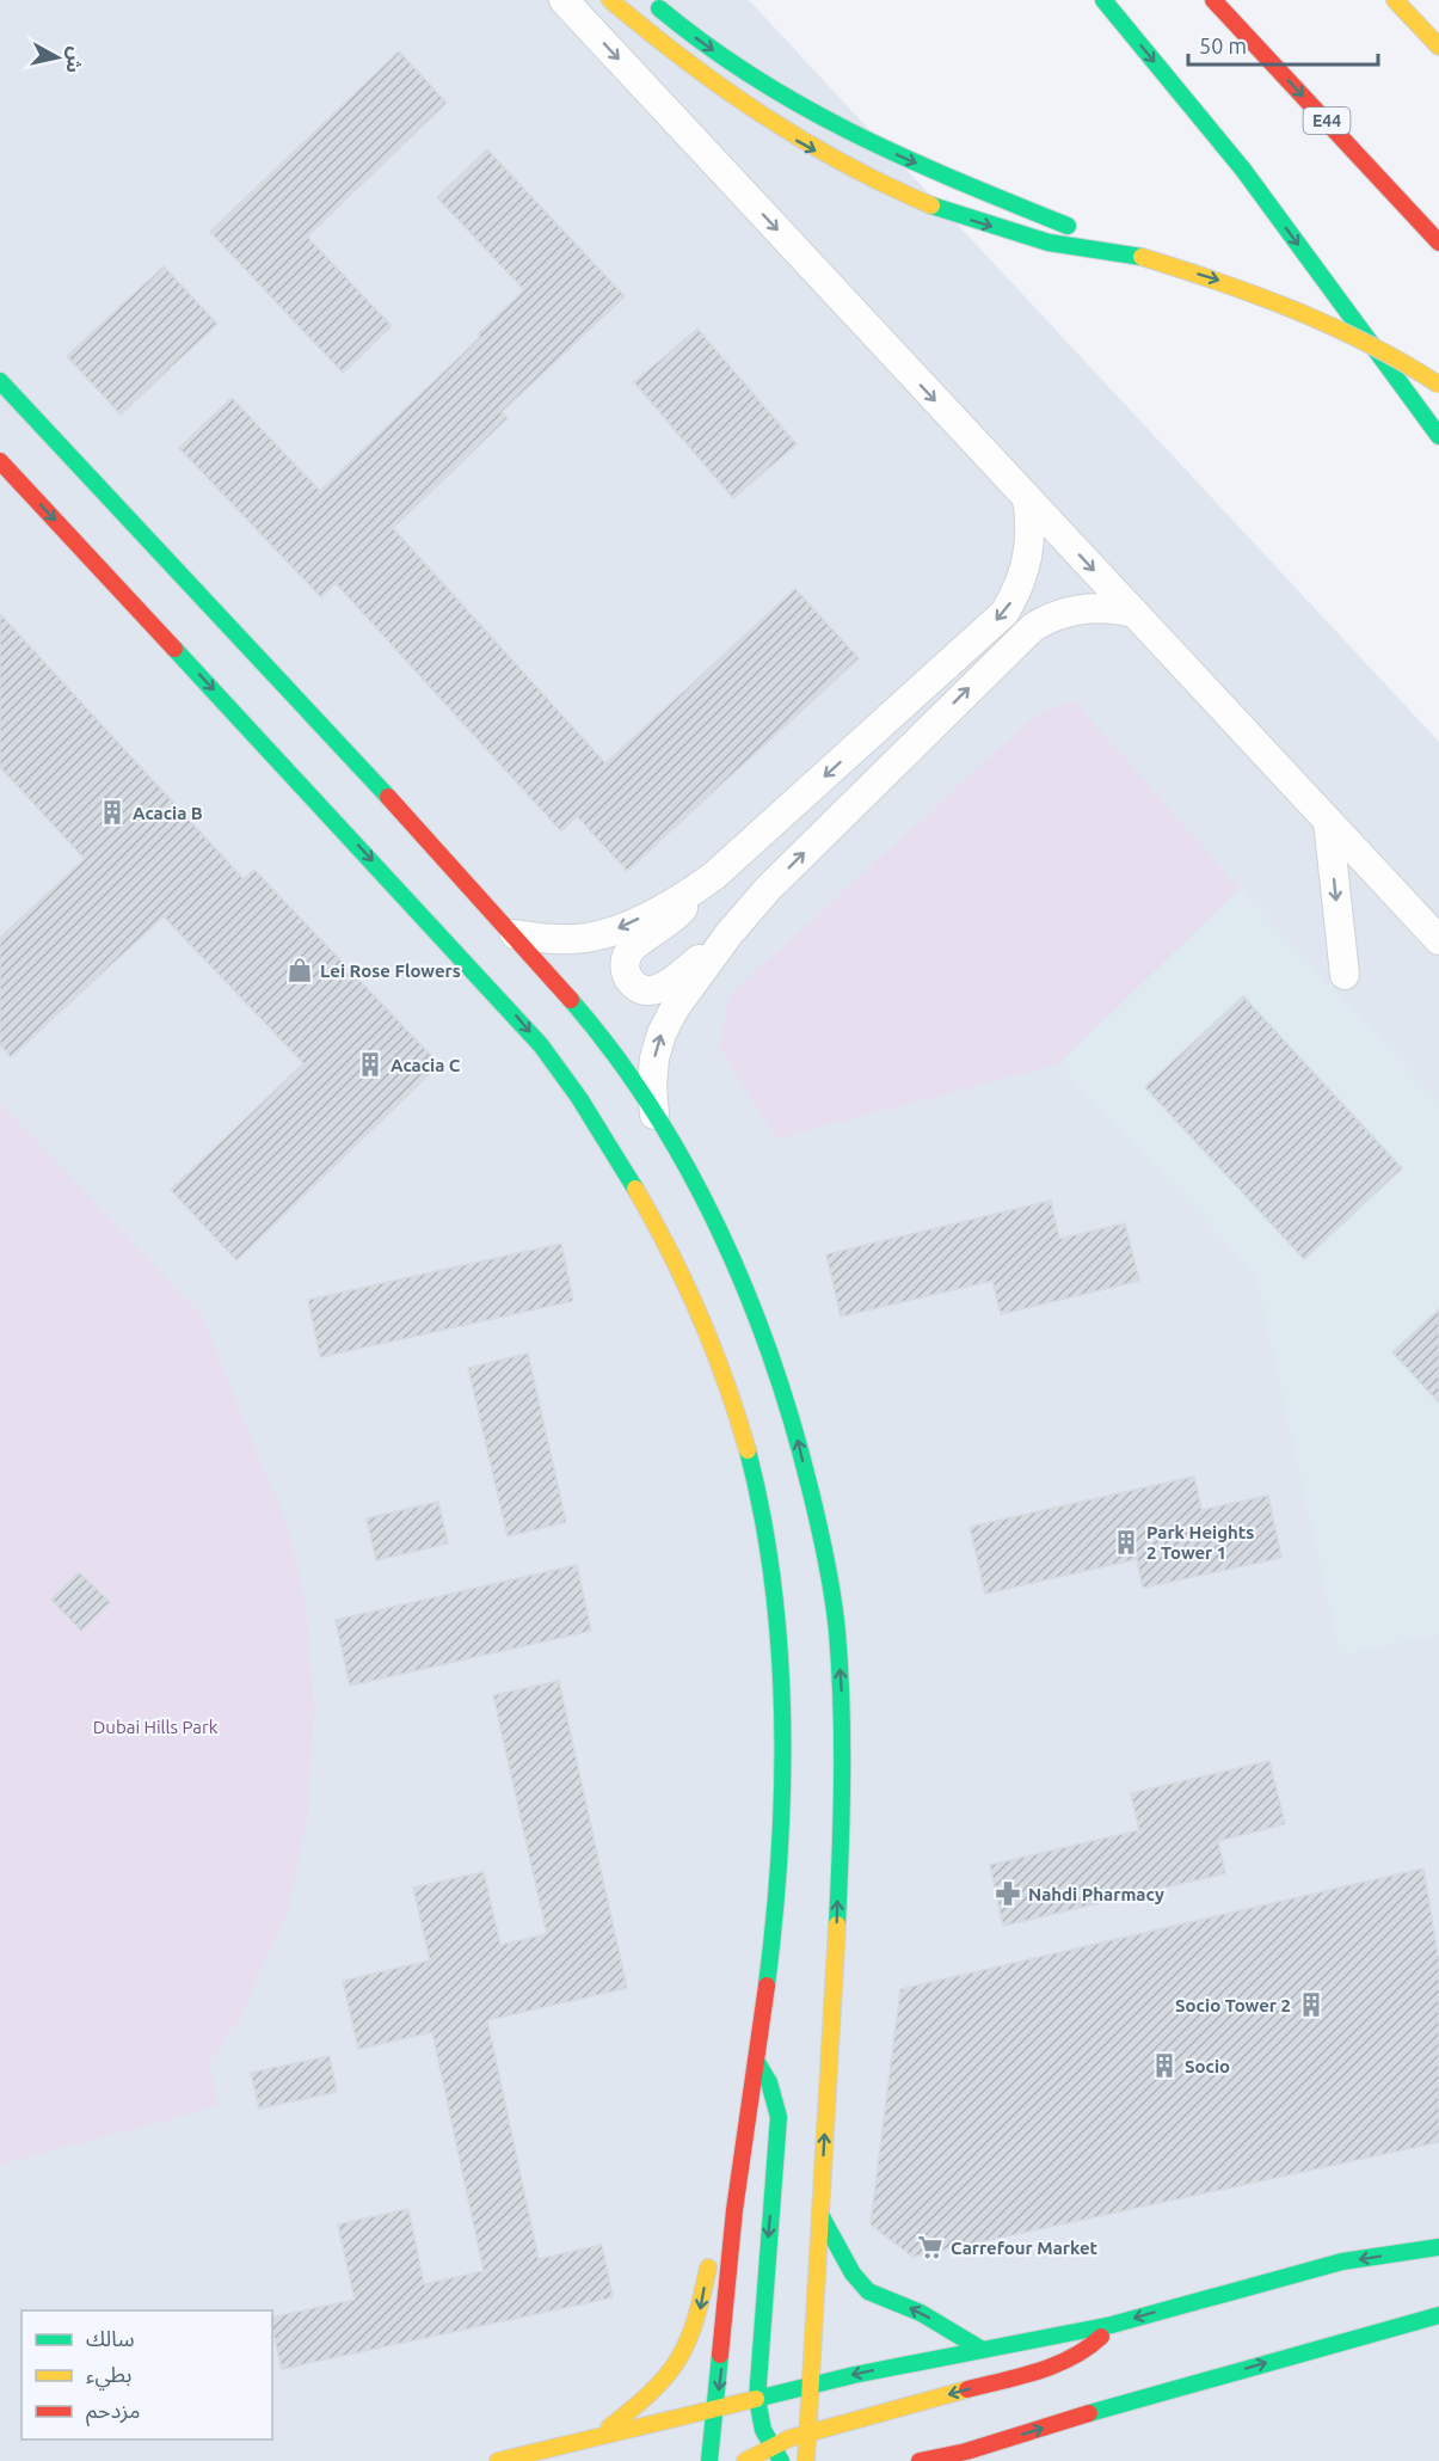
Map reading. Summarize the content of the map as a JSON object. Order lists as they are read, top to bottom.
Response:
{
  "streets": {
    "main road": ["E44"]
  },
  "parks": ["Dubai Hills Park"],
  "places": {
    "building": [
      "Acacia B",
      "Acacia C",
      "Park Heights 2 Tower 1",
      "Socio Tower 2",
      "Socio"
    ],
    "shop": ["Lei Rose Flowers"],
    "pharmacy": ["Nahdi Pharmacy"],
    "supermarket": ["Carrefour Market"]
  },
  "legend": ["سالك", "بطيء", "مزدحم"],
  "scale_bar": "50 m",
  "north": "right"
}
